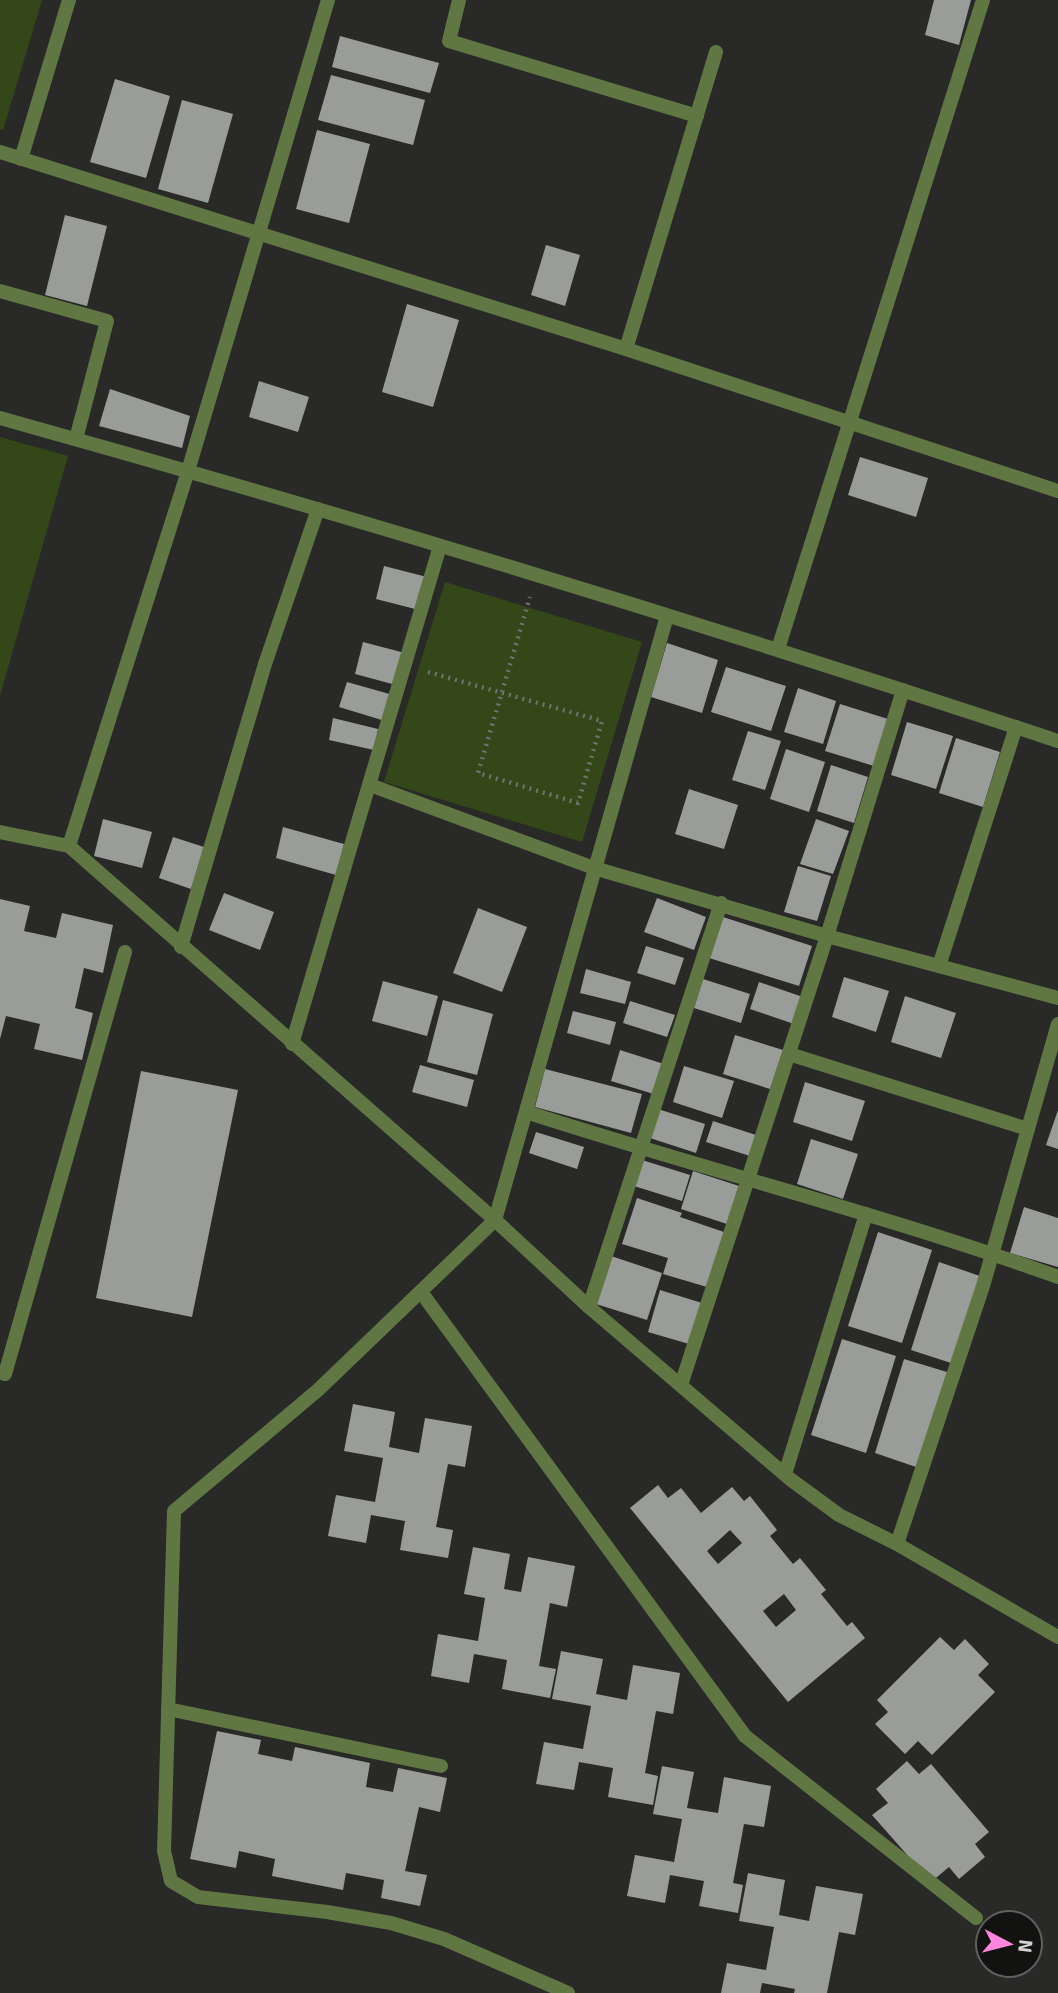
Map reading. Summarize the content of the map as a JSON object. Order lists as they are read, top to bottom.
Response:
{
  "north": "right"
}
